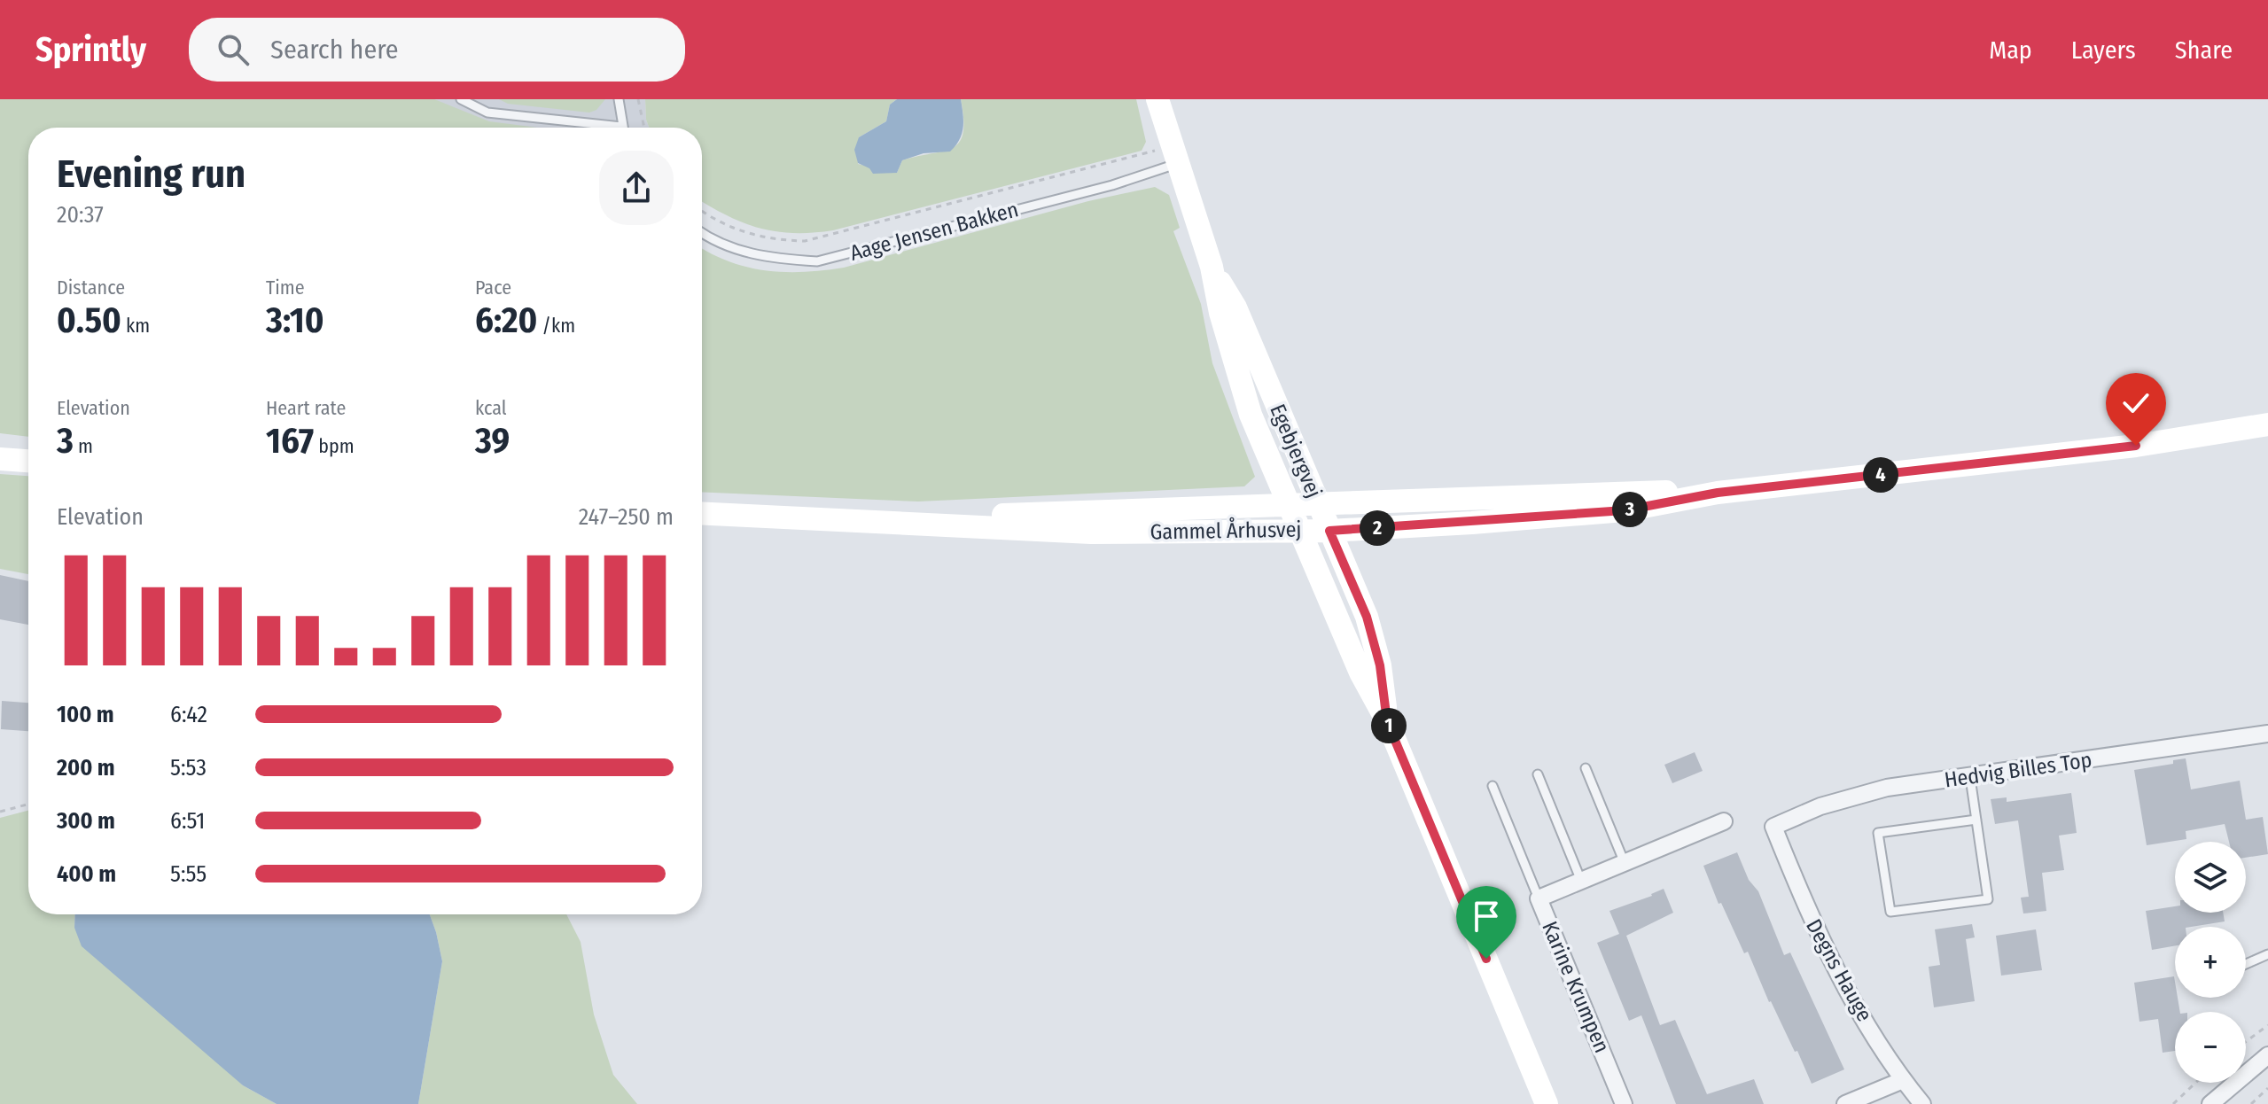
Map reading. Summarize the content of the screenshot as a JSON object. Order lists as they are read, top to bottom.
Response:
{
  "streets": {
    "main road": ["Egebjergvej", "Gammel Århusvej"],
    "street": ["Hedvig Billes Top", "Degns Hauge", "Karine Krumpen"],
    "lane": ["Aage Jensen Bakken"]
  },
  "crossings": [
    ["Aage Jensen Bakken", "Egebjergvej"],
    ["Egebjergvej", "Gammel Århusvej"],
    ["Hedvig Billes Top", "Degns Hauge"]
  ],
  "page": {
    "header": "Sprintly",
    "search": "Search here",
    "nav": ["Map", "Layers", "Share"],
    "heading": ["Evening run", "20:37"],
    "stats": [
      ["Distance", "0.50 km"],
      ["Time", "3:10"],
      ["Pace", "6:20 /km"],
      ["Elevation", "3 m"],
      ["Heart rate", "167 bpm"],
      ["kcal", "39"]
    ],
    "pins": [
      "4",
      "3",
      "2",
      "1"
    ],
    "chart": ["Elevation", "247–250 m"],
    "list": [
      {
        "name": "100 m",
        "note": "6:42"
      },
      {
        "name": "200 m",
        "note": "5:53"
      },
      {
        "name": "300 m",
        "note": "6:51"
      },
      {
        "name": "400 m",
        "note": "5:55"
      }
    ],
    "map_buttons": ["+", "−"]
  }
}
